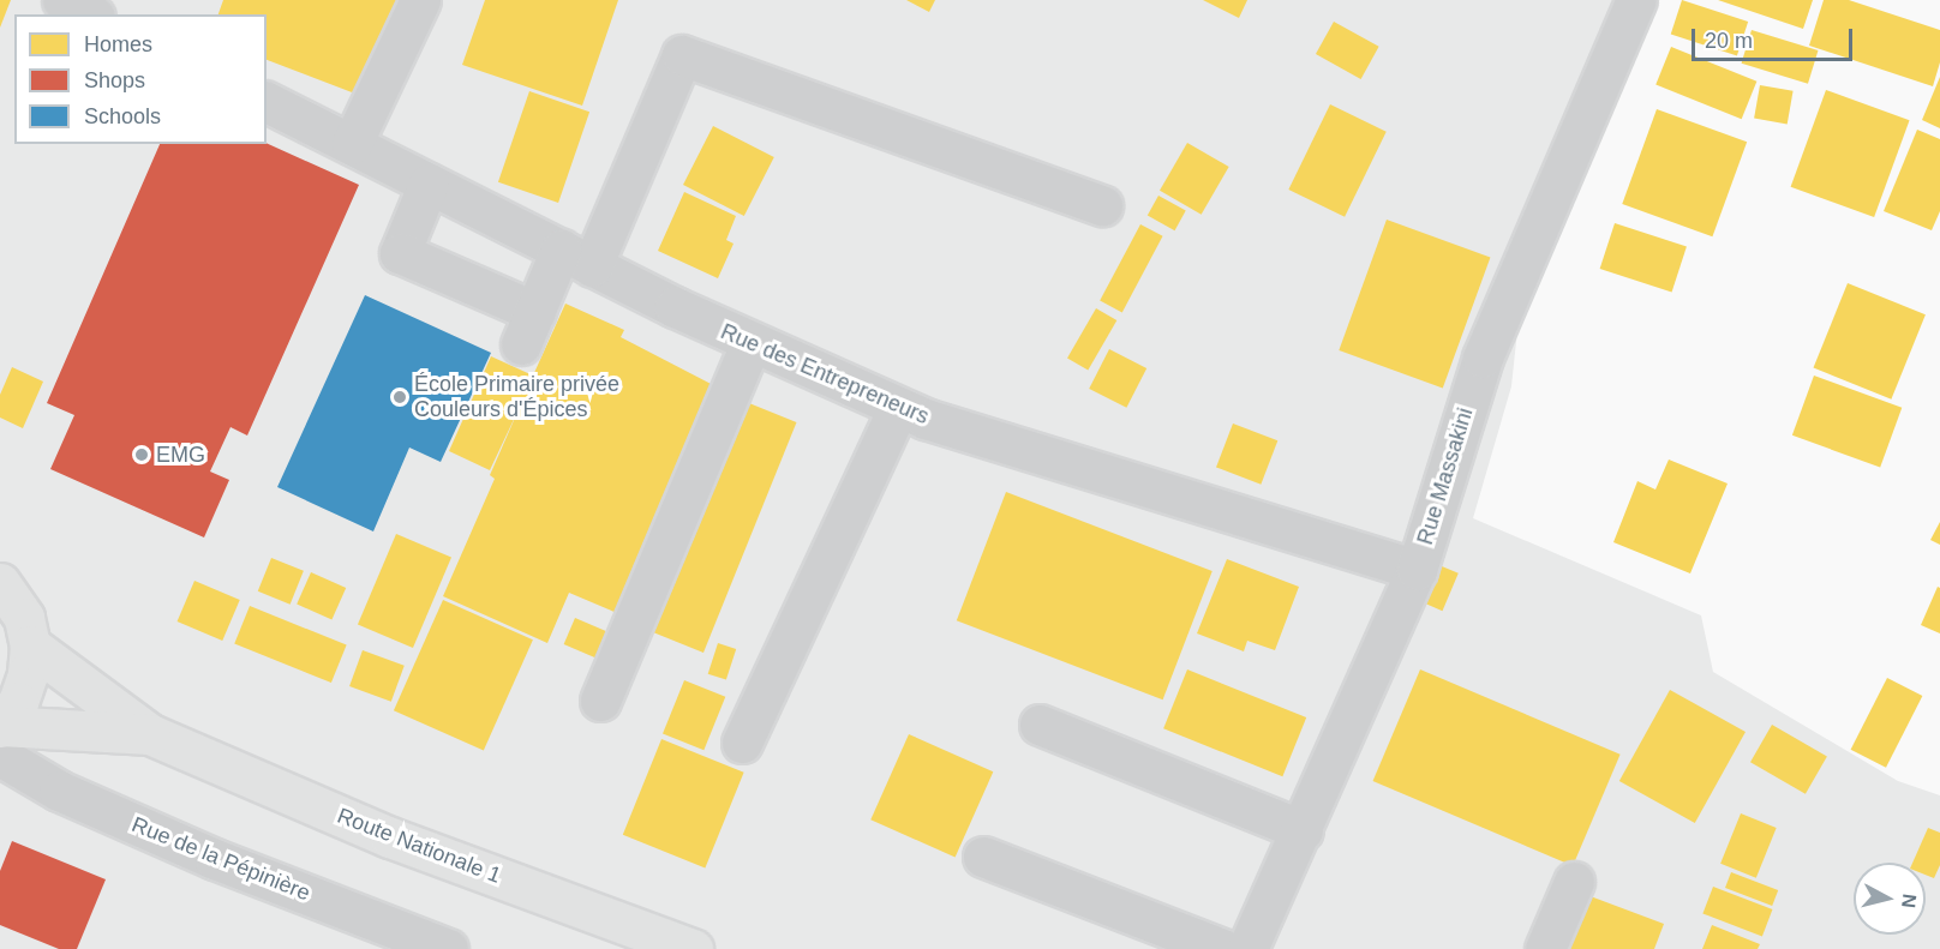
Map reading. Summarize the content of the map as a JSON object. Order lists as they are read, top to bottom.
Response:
{
  "streets": {
    "main road": ["Route Nationale 1"],
    "street": ["Rue des Entrepreneurs", "Rue Massakini", "Rue de la Pépinière"]
  },
  "crossings": [
    ["Rue des Entrepreneurs", "Rue Massakini"],
    ["Route Nationale 1", "Rue de la Pépinière"]
  ],
  "places": ["École Primaire privée Couleurs d'Épices", "EMG"],
  "legend": ["Homes", "Shops", "Schools"],
  "scale_bar": "20 m",
  "north": "right"
}
